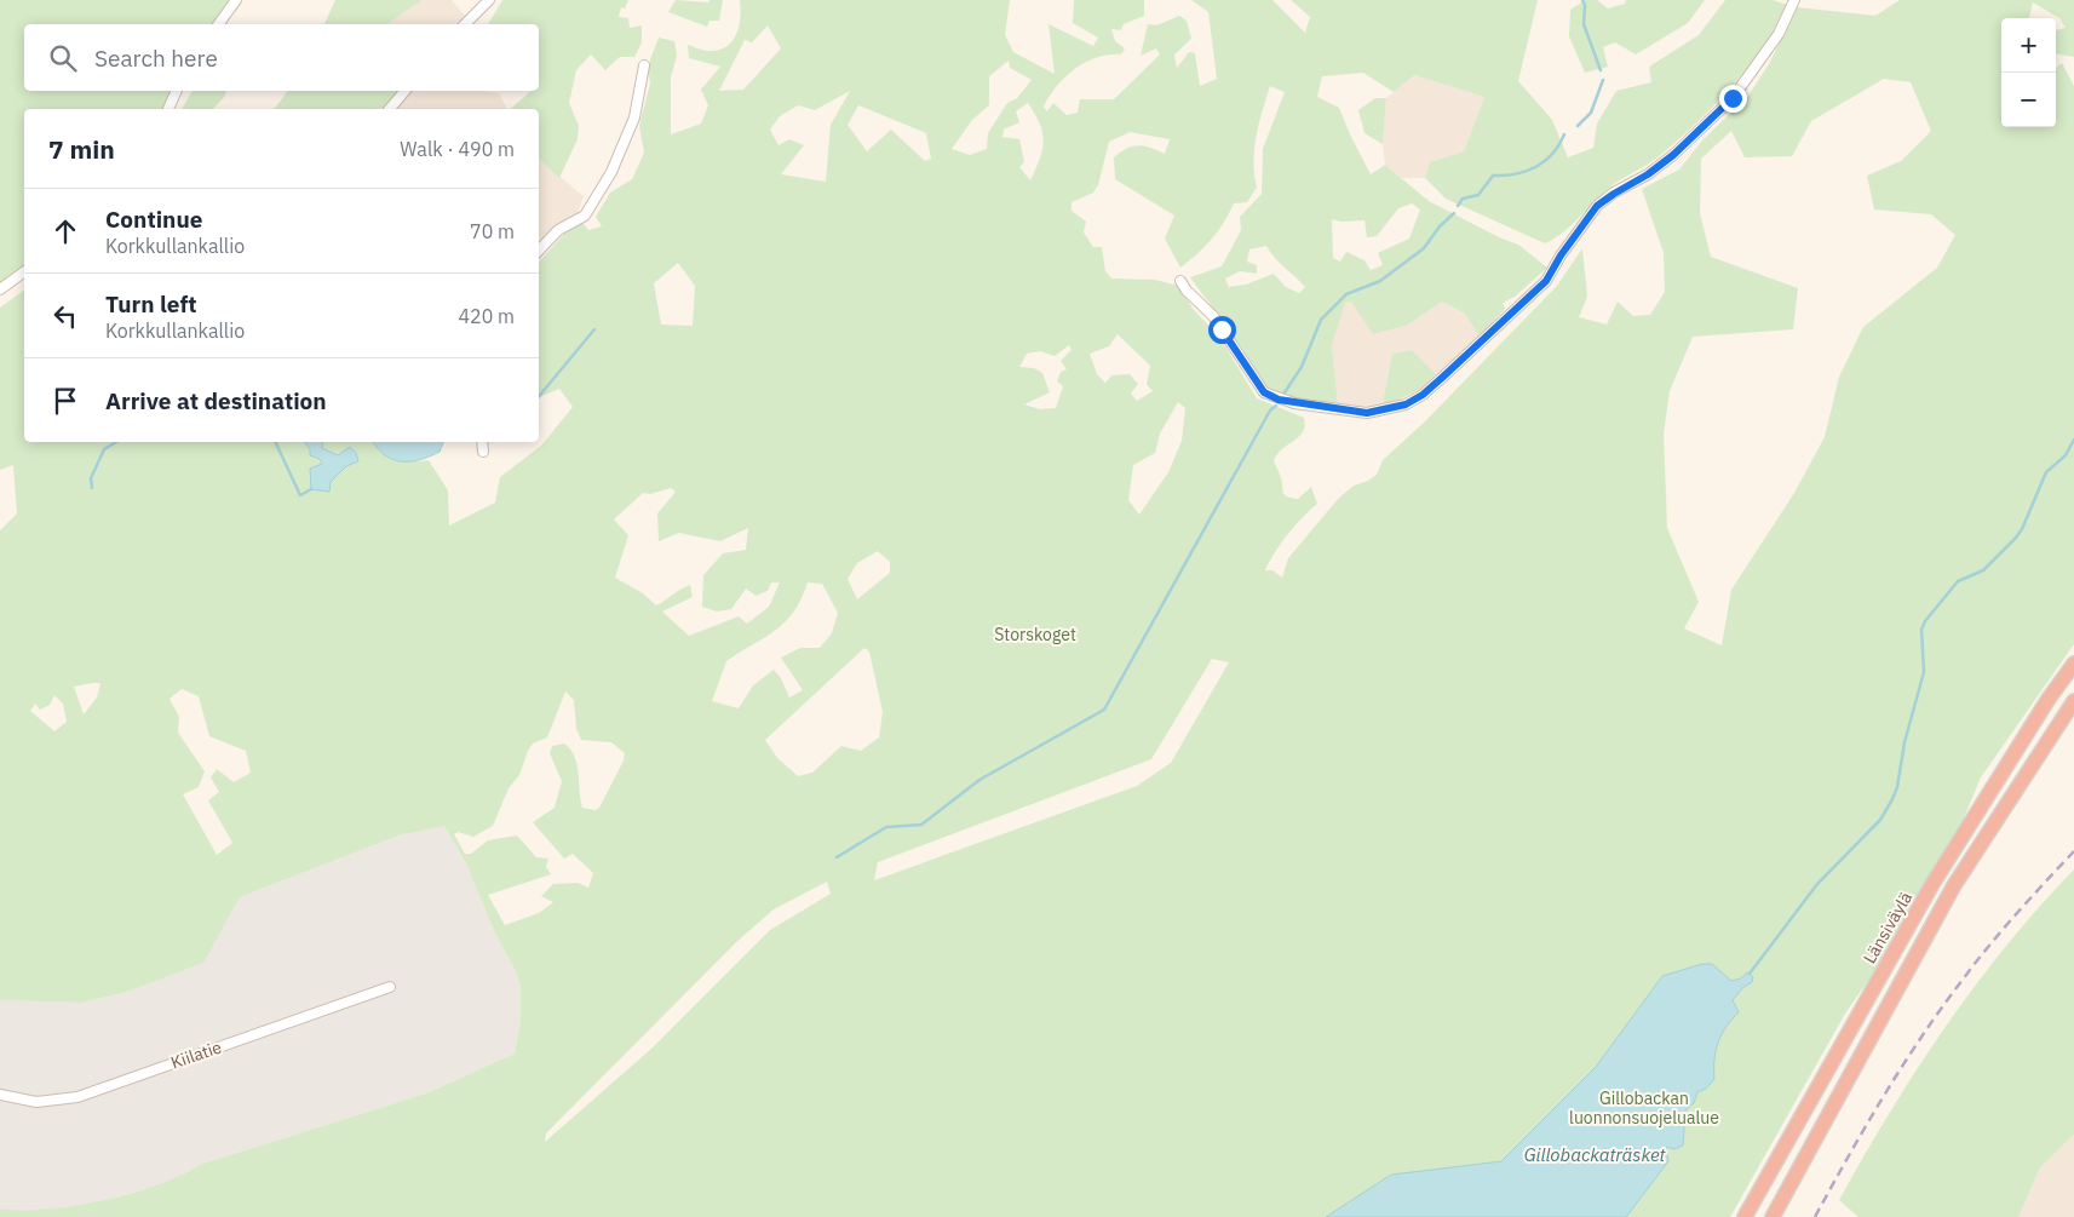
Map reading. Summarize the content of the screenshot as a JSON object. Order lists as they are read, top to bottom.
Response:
{
  "streets": {
    "highway": ["Länsiväylä"],
    "street": ["Kiilatie"]
  },
  "water": ["Gillobackaträsket"],
  "parks": ["Storskoget", "Gillobackan luonnonsuojelualue"],
  "page": {
    "map_buttons": ["+", "−"],
    "search": "Search here",
    "heading": ["7 min", "Walk · 490 m"],
    "list": [
      ["Continue", "Korkkullankallio", "70 m"],
      ["Turn left", "Korkkullankallio", "420 m"],
      "Arrive at destination"
    ]
  }
}
